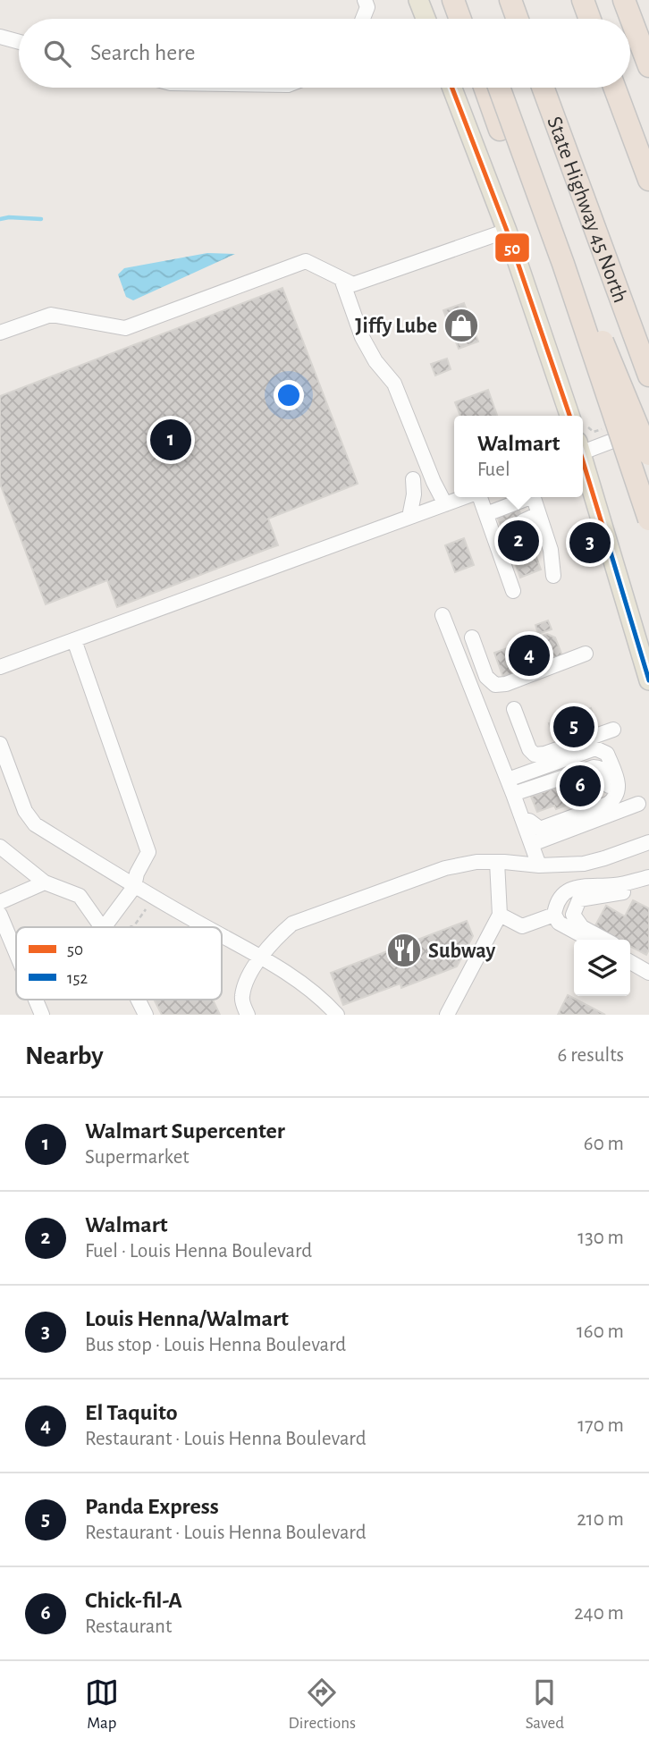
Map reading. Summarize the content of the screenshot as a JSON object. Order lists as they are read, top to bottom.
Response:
{
  "streets": {
    "highway": ["State Highway 45 North"]
  },
  "places": {
    "shop": ["Jiffy Lube"],
    "restaurant": ["Subway"]
  },
  "lines": ["transit line 50", "transit line 152"],
  "legend": ["50", "152"],
  "page": {
    "search": "Search here",
    "pins": [
      "1",
      "2",
      "3",
      "4",
      "5",
      "6"
    ],
    "popup": ["Walmart", "Fuel"],
    "heading": ["Nearby", "6 results"],
    "list": [
      {
        "mark": "1",
        "name": "Walmart Supercenter",
        "note": "Supermarket",
        "value": "60 m"
      },
      {
        "mark": "2",
        "name": "Walmart",
        "note": "Fuel · Louis Henna Boulevard",
        "value": "130 m"
      },
      {
        "mark": "3",
        "name": "Louis Henna/Walmart",
        "note": "Bus stop · Louis Henna Boulevard",
        "value": "160 m"
      },
      {
        "mark": "4",
        "name": "El Taquito",
        "note": "Restaurant · Louis Henna Boulevard",
        "value": "170 m"
      },
      {
        "mark": "5",
        "name": "Panda Express",
        "note": "Restaurant · Louis Henna Boulevard",
        "value": "210 m"
      },
      {
        "mark": "6",
        "name": "Chick-fil-A",
        "note": "Restaurant",
        "value": "240 m"
      }
    ],
    "nav": ["Map", "Directions", "Saved"]
  }
}
